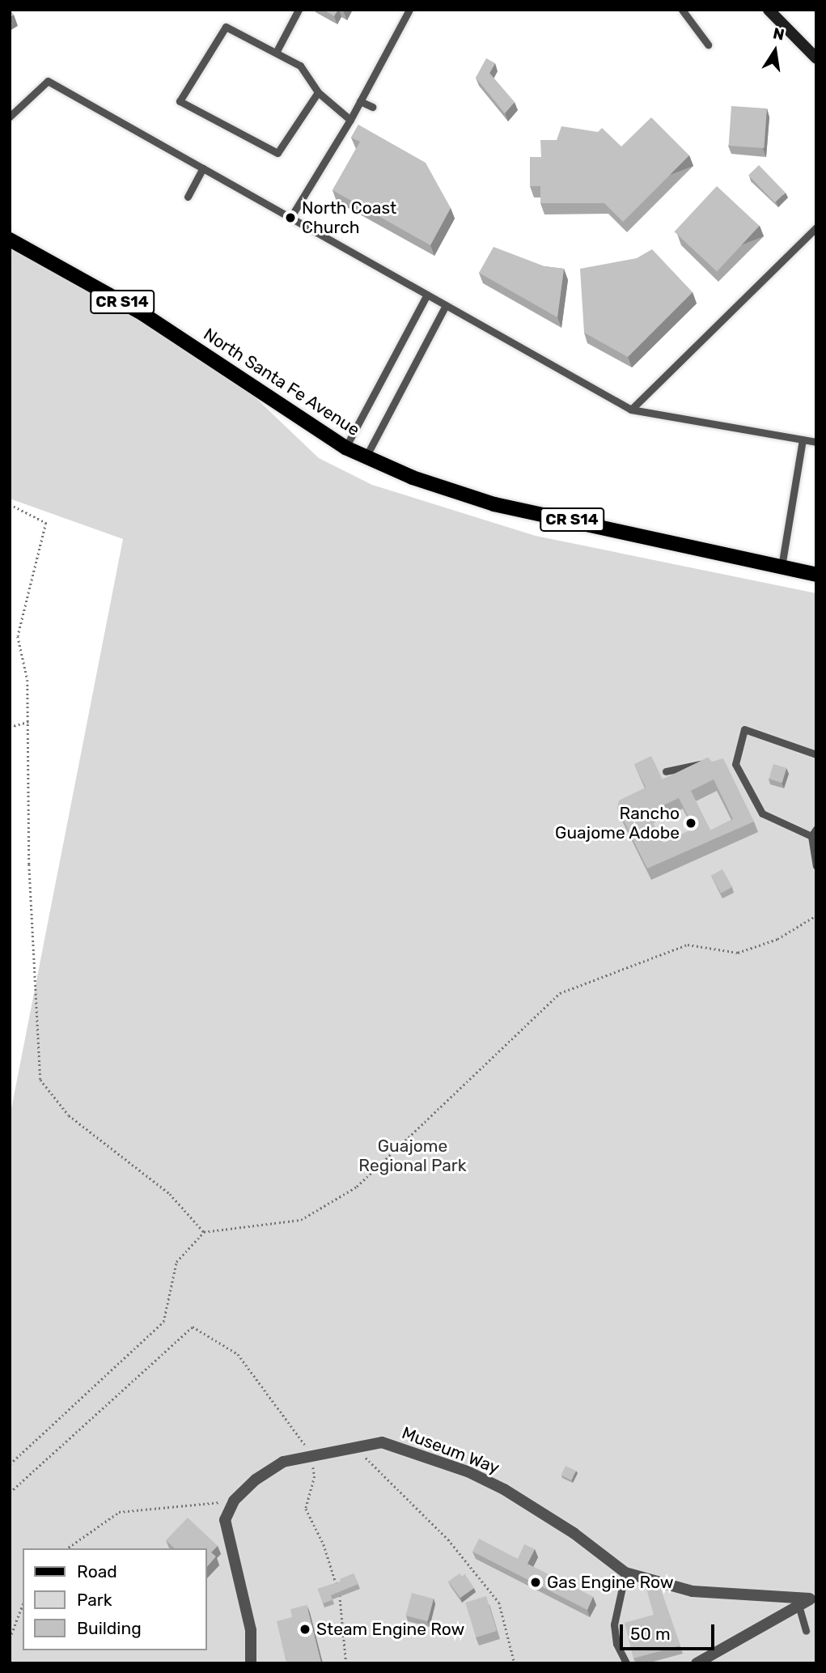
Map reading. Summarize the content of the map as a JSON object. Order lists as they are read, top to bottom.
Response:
{
  "streets": {
    "main road": ["CR S14", "North Santa Fe Avenue"],
    "street": ["Museum Way"]
  },
  "parks": ["Guajome Regional Park"],
  "places": [
    "North Coast Church",
    "Rancho Guajome Adobe",
    "Gas Engine Row",
    "Steam Engine Row"
  ],
  "legend": ["Road", "Park", "Building"],
  "scale_bar": "50 m",
  "north": "top"
}
